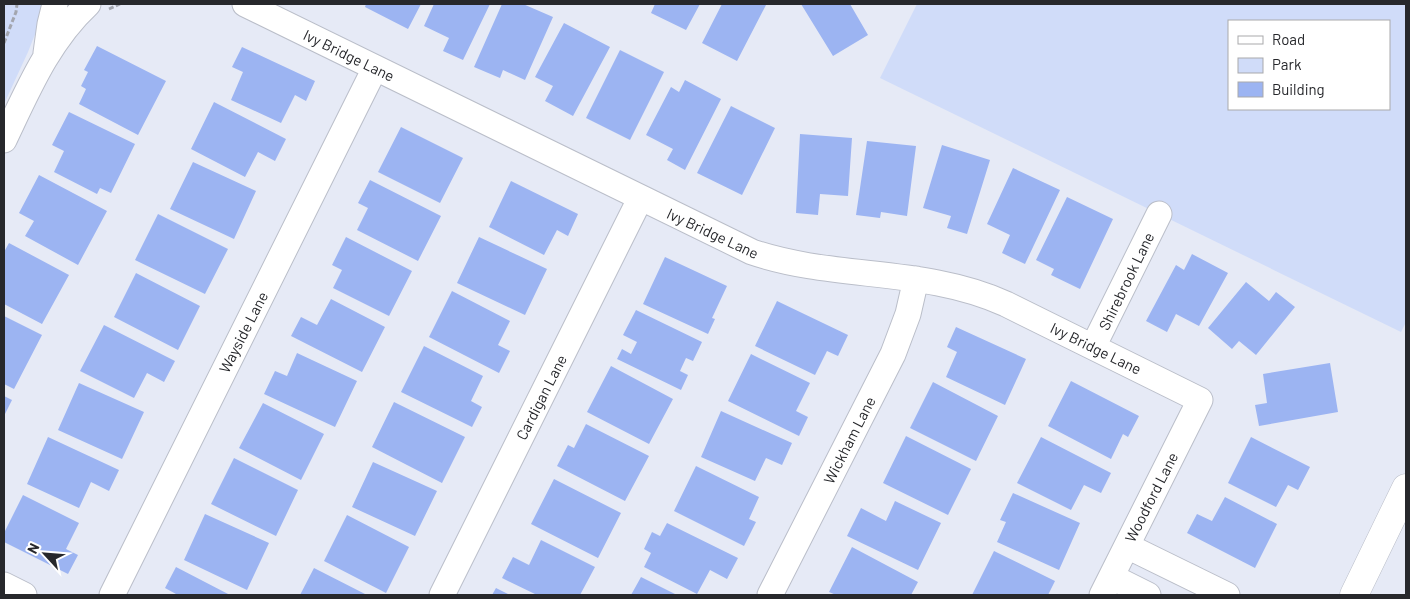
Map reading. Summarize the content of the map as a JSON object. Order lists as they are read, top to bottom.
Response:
{
  "streets": {
    "street": [
      "Ivy Bridge Lane",
      "Shirebrook Lane",
      "Wayside Lane",
      "Cardigan Lane",
      "Wickham Lane",
      "Woodford Lane"
    ]
  },
  "crossings": [
    ["Ivy Bridge Lane", "Shirebrook Lane"],
    ["Ivy Bridge Lane", "Wayside Lane"],
    ["Ivy Bridge Lane", "Cardigan Lane"],
    ["Ivy Bridge Lane", "Wickham Lane"],
    ["Ivy Bridge Lane", "Woodford Lane"]
  ],
  "legend": ["Road", "Park", "Building"],
  "north": "top left"
}
